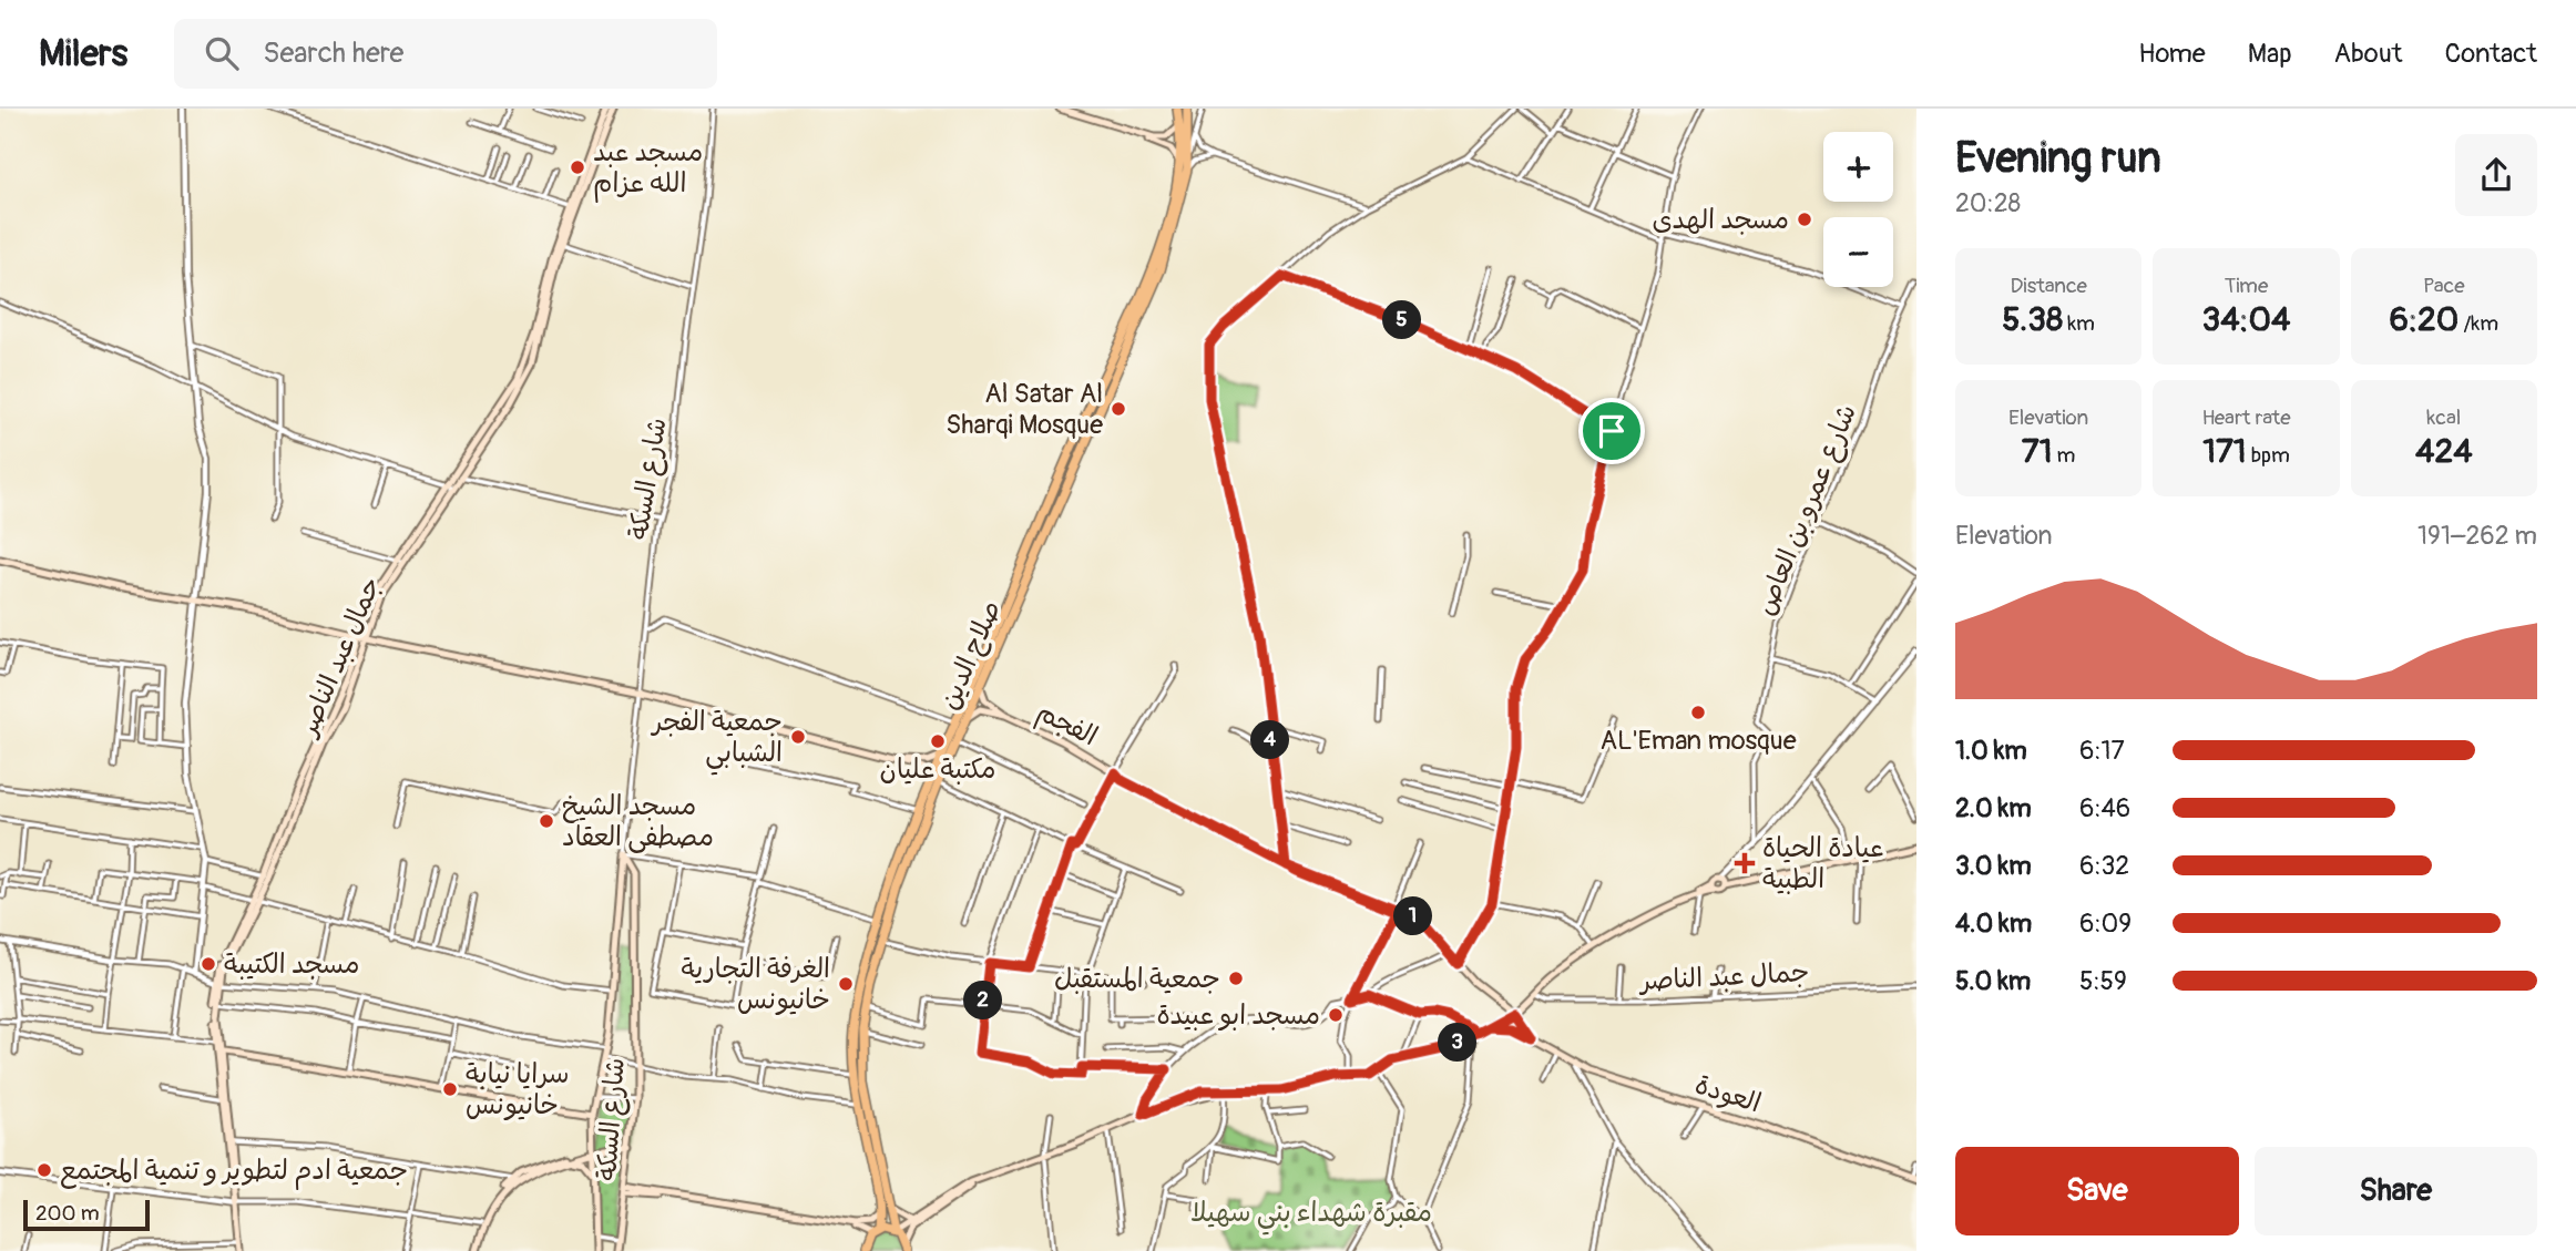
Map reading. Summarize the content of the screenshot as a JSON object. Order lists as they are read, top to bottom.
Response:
{
  "streets": {
    "highway": ["صلاح الدين"],
    "main road": [
      "شارع السكة",
      "جمال عبد الناصر",
      "الفجم",
      "العودة"
    ],
    "street": ["شارع عمرو بن العاص"]
  },
  "crossings": [
    ["الفجم", "العودة"]
  ],
  "parks": ["مقبرة شهداء بني سهيلا"],
  "places": {
    "other": [
      "مسجد عبد الله عزام",
      "مسجد الهدى",
      "Al Satar Al Sharqi Mosque",
      "AL'Eman mosque",
      "جمعية الفجر الشبابي",
      "مكتبة عليان",
      "مسجد الشيخ مصطفى العقاد",
      "مسجد الكتيبة",
      "جمعية المستقبل",
      "الغرفة التجارية خانيونس",
      "مسجد ابو عبيدة",
      "سرايا نيابة خانيونس",
      "جمعية ادم لتطوير و تنمية المجتمع"
    ],
    "health": ["عيادة الحياة الطبية"]
  },
  "scale_bar": "200 m",
  "page": {
    "header": "Milers",
    "search": "Search here",
    "nav": [
      "Home",
      "Map",
      "About",
      "Contact"
    ],
    "heading": ["Evening run", "20:28"],
    "map_buttons": ["+", "−"],
    "stats": [
      ["Distance", "5.38 km"],
      ["Time", "34:04"],
      ["Pace", "6:20 /km"],
      ["Elevation", "71 m"],
      ["Heart rate", "171 bpm"],
      ["kcal", "424"]
    ],
    "pins": [
      "5",
      "4",
      "1",
      "2",
      "3"
    ],
    "chart": ["Elevation", "191–262 m"],
    "list": [
      {
        "name": "1.0 km",
        "note": "6:17"
      },
      {
        "name": "2.0 km",
        "note": "6:46"
      },
      {
        "name": "3.0 km",
        "note": "6:32"
      },
      {
        "name": "4.0 km",
        "note": "6:09"
      },
      {
        "name": "5.0 km",
        "note": "5:59"
      }
    ],
    "buttons": ["Save", "Share"],
    "scale": "200 m"
  }
}
